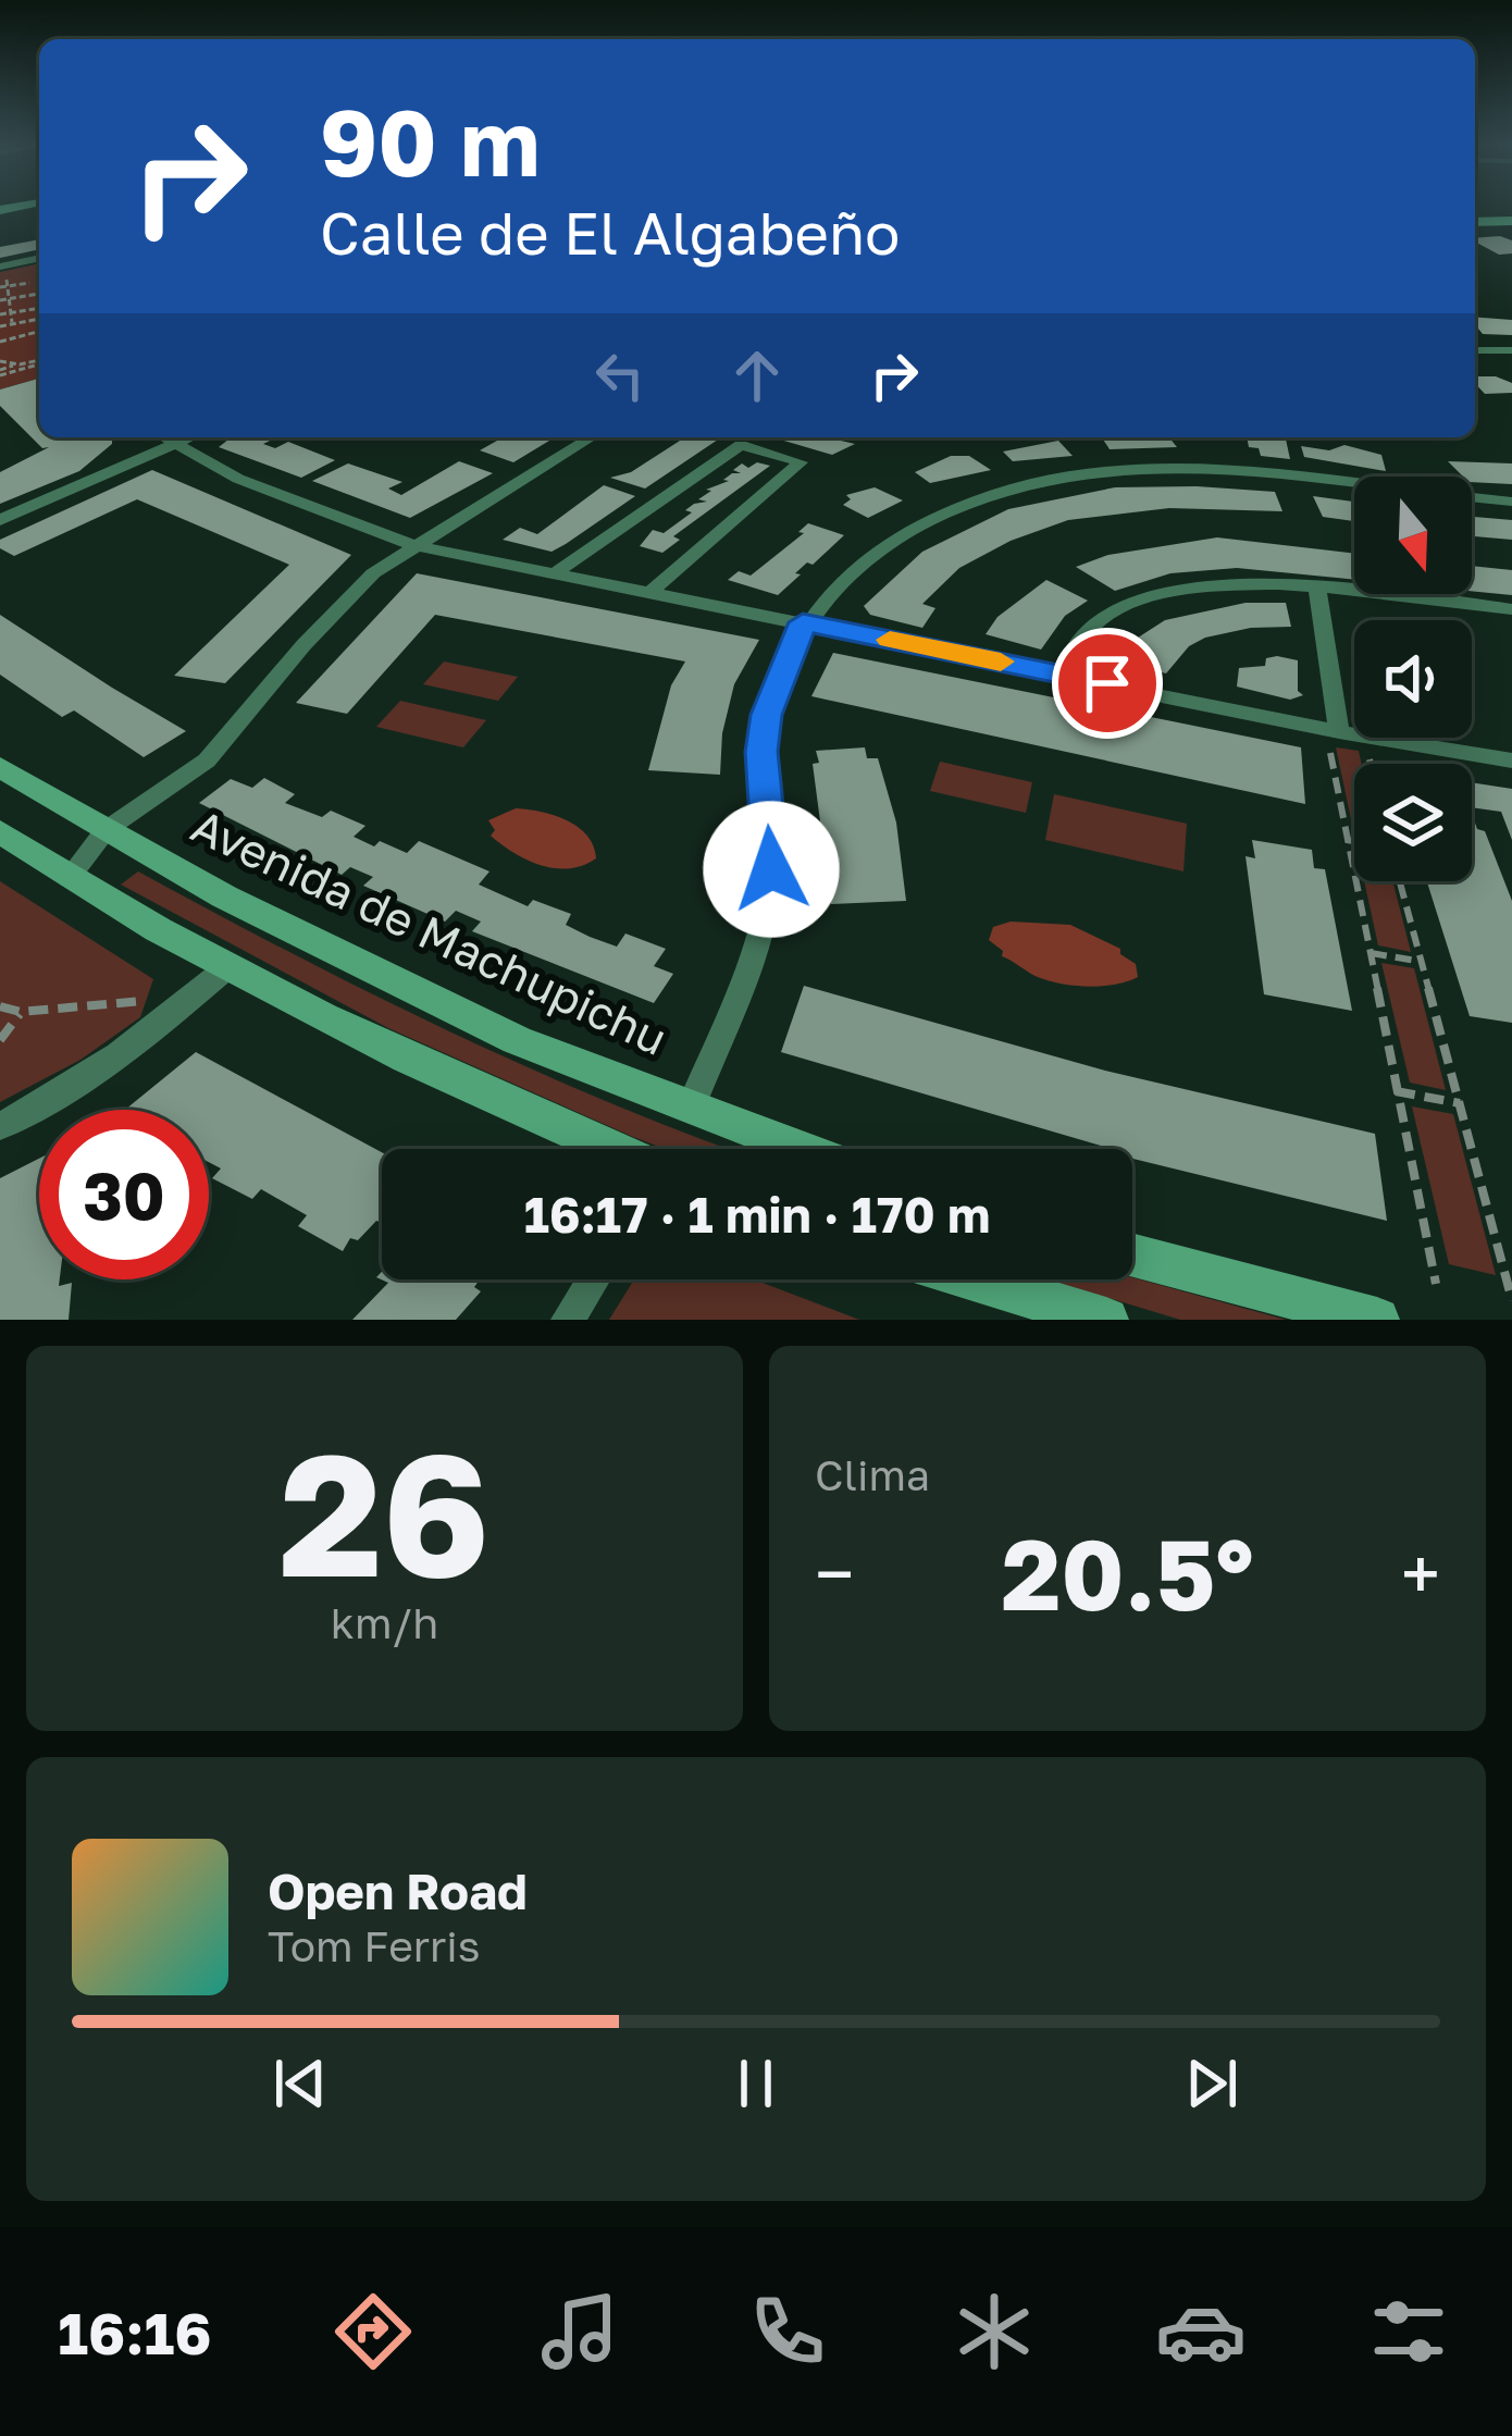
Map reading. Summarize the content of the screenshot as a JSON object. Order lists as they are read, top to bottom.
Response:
{
  "streets": {
    "street": ["Avenida de Machupichu"]
  },
  "north": "bottom",
  "page": {
    "turn": ["90 m", "Calle de El Algabeño"],
    "limit": "30",
    "trip": "16:17 · 1 min · 170 m",
    "tile": [
      ["26", "km/h"],
      "Clima"
    ],
    "heat": ["−", "20.5°", "+"],
    "song": ["Open Road", "Tom Ferris"],
    "tabs": "16:16"
  }
}
